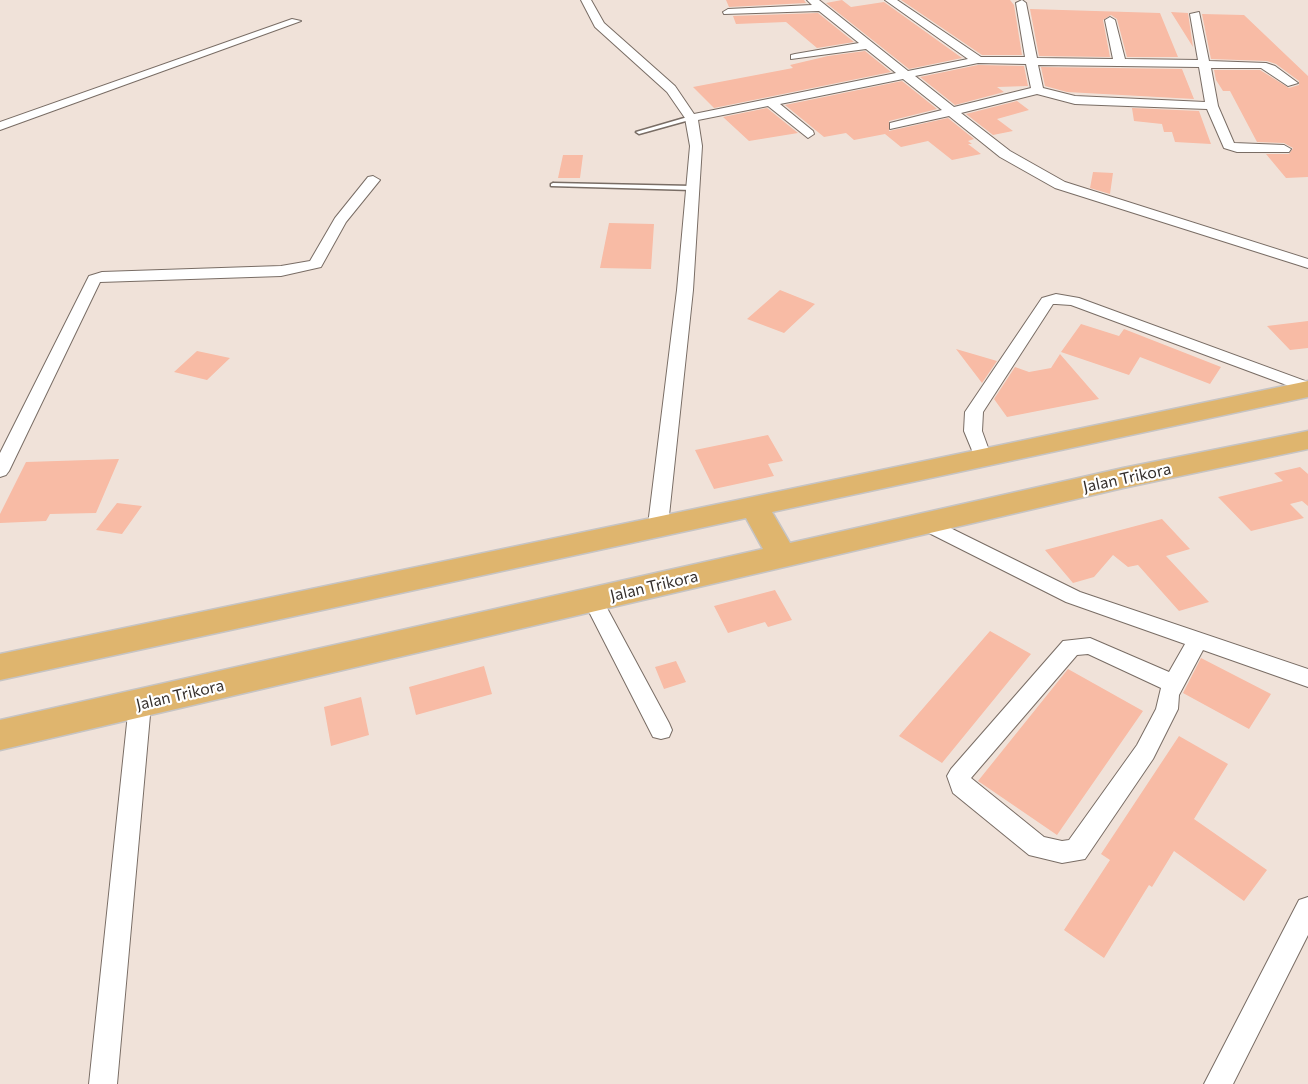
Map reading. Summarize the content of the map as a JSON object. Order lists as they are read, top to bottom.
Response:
{
  "streets": {
    "main road": ["Jalan Trikora"]
  }
}
